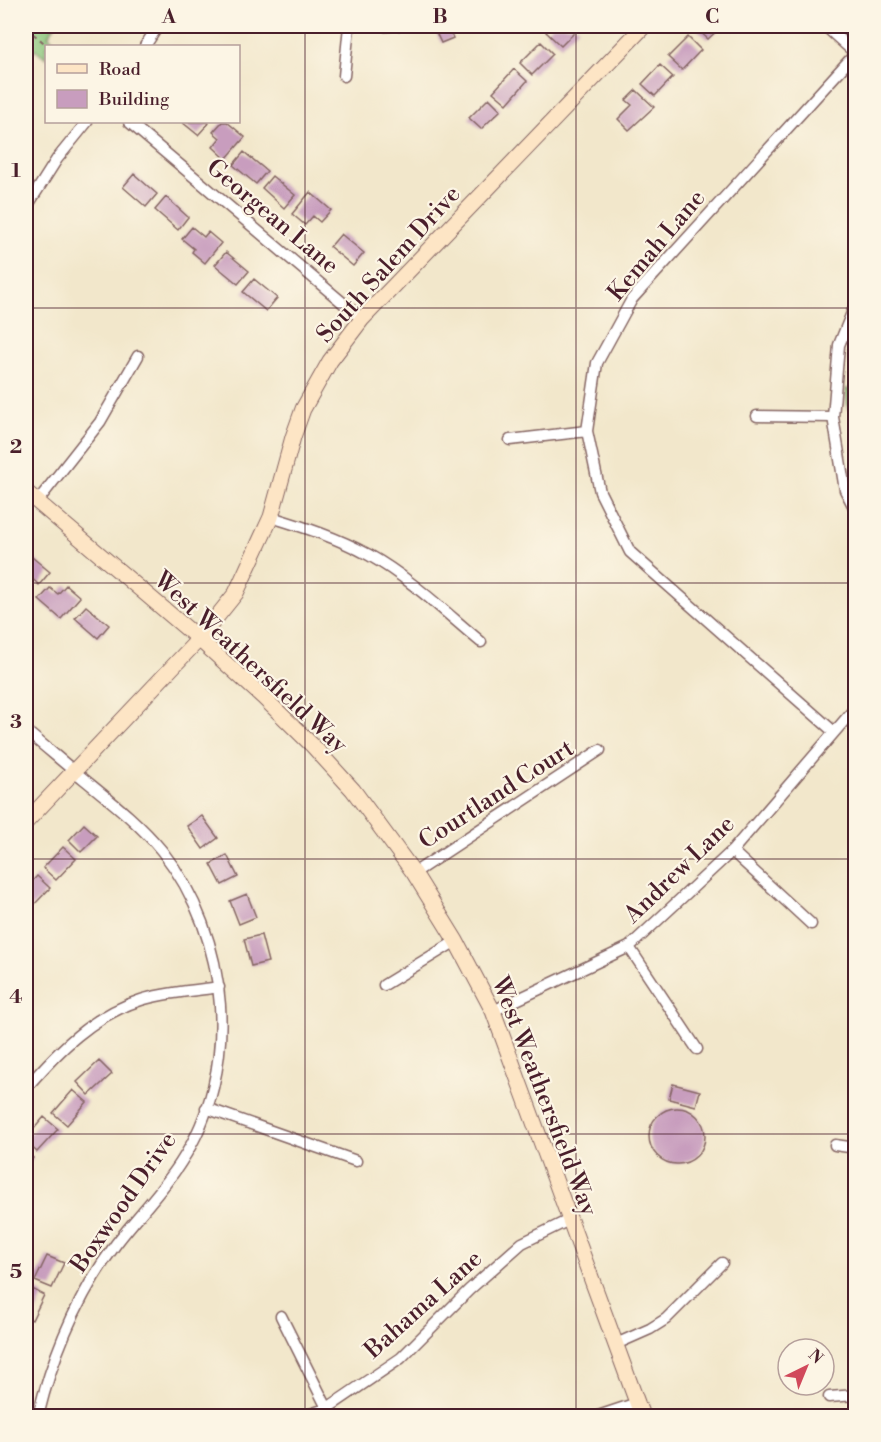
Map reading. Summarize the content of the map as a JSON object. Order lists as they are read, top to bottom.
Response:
{
  "streets": {
    "street": [
      "Georgean Lane",
      "Kemah Lane",
      "South Salem Drive",
      "West Weathersfield Way",
      "Courtland Court",
      "Andrew Lane",
      "Boxwood Drive",
      "Bahama Lane"
    ]
  },
  "crossings": [
    ["Georgean Lane", "South Salem Drive"],
    ["Kemah Lane", "Andrew Lane"],
    ["South Salem Drive", "West Weathersfield Way"],
    ["South Salem Drive", "Boxwood Drive"],
    ["West Weathersfield Way", "Courtland Court"],
    ["West Weathersfield Way", "Andrew Lane"],
    ["West Weathersfield Way", "Bahama Lane"]
  ],
  "legend": ["Road", "Building"],
  "north": "top right",
  "grid": {
    "columns": ["A", "B", "C"],
    "rows": [
      "1",
      "2",
      "3",
      "4",
      "5"
    ]
  }
}
